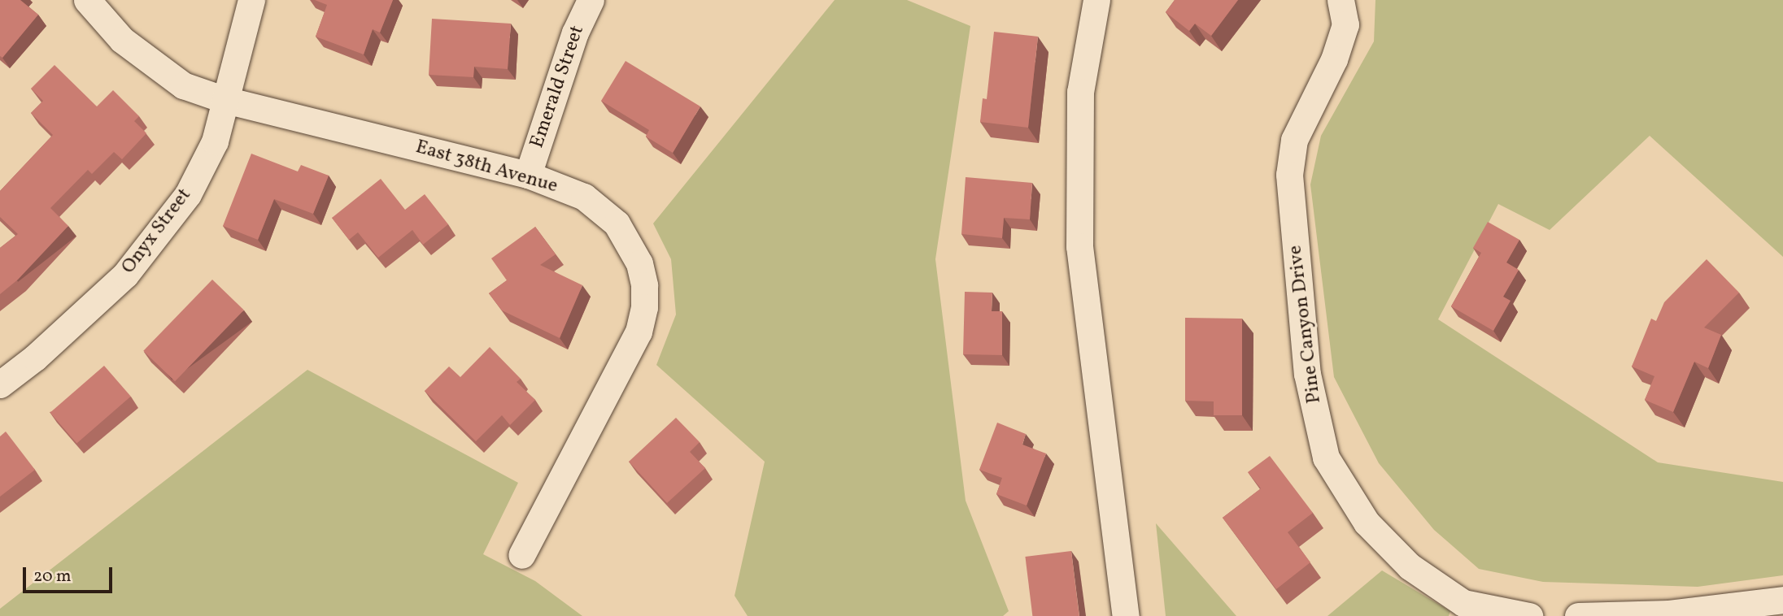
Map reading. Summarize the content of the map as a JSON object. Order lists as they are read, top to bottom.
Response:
{
  "streets": {
    "street": [
      "Emerald Street",
      "East 38th Avenue",
      "Onyx Street",
      "Pine Canyon Drive"
    ]
  },
  "crossings": [
    ["Emerald Street", "East 38th Avenue"],
    ["East 38th Avenue", "Onyx Street"]
  ],
  "scale_bar": "20 m"
}
